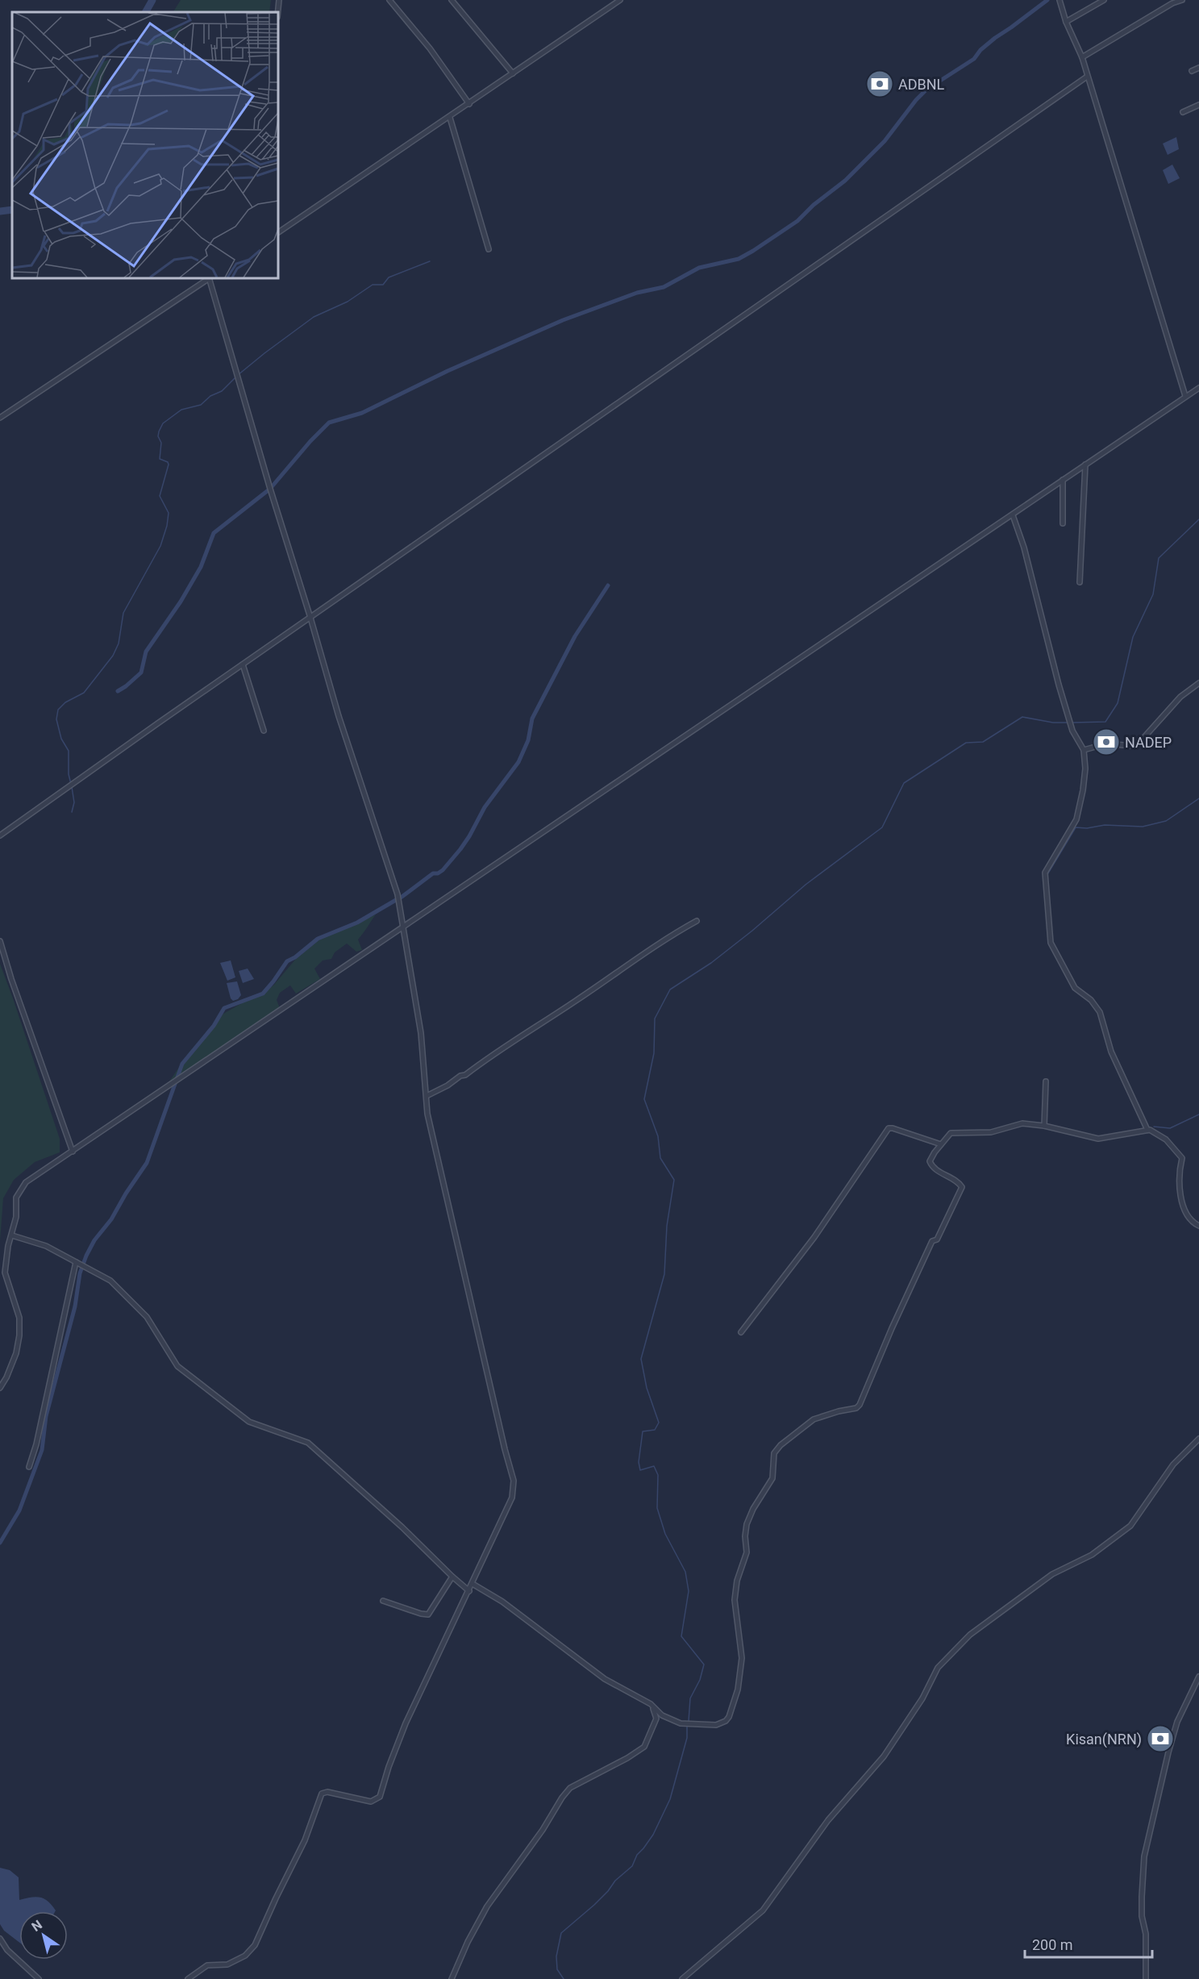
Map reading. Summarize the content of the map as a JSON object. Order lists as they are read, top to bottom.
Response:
{
  "places": {
    "bank": ["ADBNL", "NADEP", "Kisan(NRN)"]
  },
  "scale_bar": "200 m",
  "north": "top left"
}
